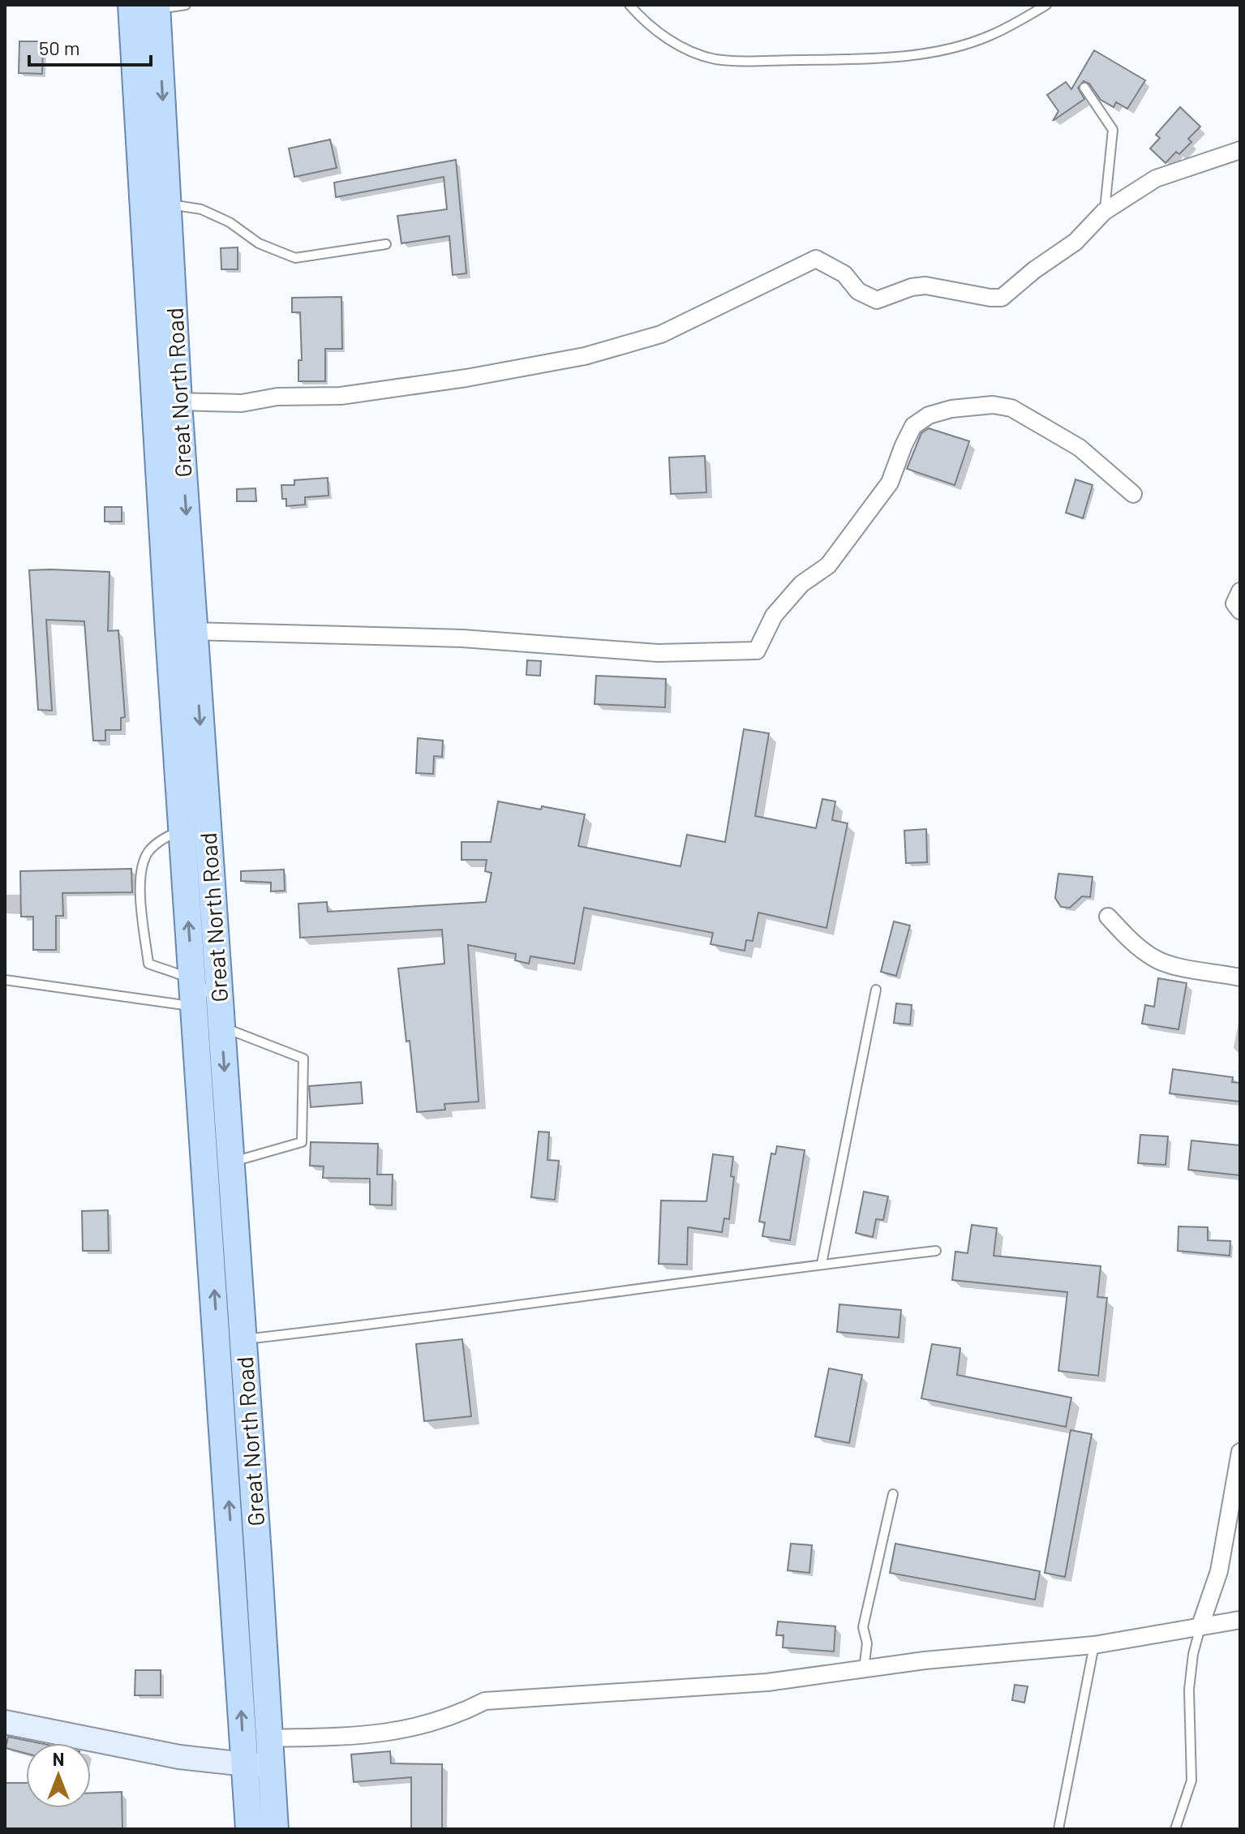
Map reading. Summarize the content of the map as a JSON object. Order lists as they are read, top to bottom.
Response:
{
  "streets": {
    "main road": ["Great North Road"]
  },
  "scale_bar": "50 m",
  "north": "top"
}
